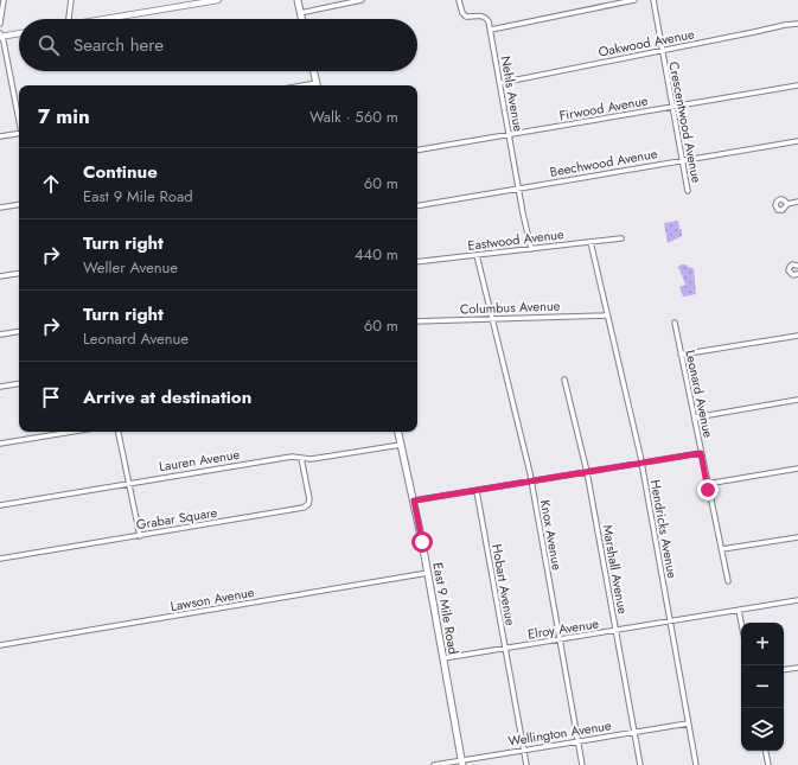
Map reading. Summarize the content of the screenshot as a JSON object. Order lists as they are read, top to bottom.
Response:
{
  "streets": {
    "main road": ["East 9 Mile Road"],
    "street": [
      "Oakwood Avenue",
      "Nehls Avenue",
      "Firwood Avenue",
      "Crescentwood Avenue",
      "Beechwood Avenue",
      "Eastwood Avenue",
      "Columbus Avenue",
      "Leonard Avenue",
      "Lauren Avenue",
      "Grabar Square",
      "Hendricks Avenue",
      "Knox Avenue",
      "Marshall Avenue",
      "Hobart Avenue",
      "Lawson Avenue",
      "Elroy Avenue",
      "Wellington Avenue"
    ]
  },
  "crossings": [
    ["Oakwood Avenue", "Nehls Avenue"],
    ["Oakwood Avenue", "Crescentwood Avenue"],
    ["Nehls Avenue", "Firwood Avenue"],
    ["Nehls Avenue", "Beechwood Avenue"],
    ["Nehls Avenue", "Eastwood Avenue"],
    ["Firwood Avenue", "Crescentwood Avenue"],
    ["Crescentwood Avenue", "Beechwood Avenue"],
    ["Eastwood Avenue", "Hendricks Avenue"],
    ["Eastwood Avenue", "Knox Avenue"],
    ["Columbus Avenue", "Hendricks Avenue"],
    ["Columbus Avenue", "Knox Avenue"],
    ["Lauren Avenue", "Grabar Square"],
    ["Lauren Avenue", "East 9 Mile Road"],
    ["Hendricks Avenue", "Elroy Avenue"],
    ["Hendricks Avenue", "Wellington Avenue"],
    ["Knox Avenue", "Elroy Avenue"],
    ["Knox Avenue", "Wellington Avenue"],
    ["Marshall Avenue", "Elroy Avenue"],
    ["Marshall Avenue", "Wellington Avenue"],
    ["Hobart Avenue", "Elroy Avenue"],
    ["Hobart Avenue", "Wellington Avenue"],
    ["Lawson Avenue", "East 9 Mile Road"],
    ["East 9 Mile Road", "Elroy Avenue"],
    ["East 9 Mile Road", "Wellington Avenue"]
  ],
  "page": {
    "search": "Search here",
    "heading": ["7 min", "Walk · 560 m"],
    "list": [
      ["Continue", "East 9 Mile Road", "60 m"],
      ["Turn right", "Weller Avenue", "440 m"],
      ["Turn right", "Leonard Avenue", "60 m"],
      "Arrive at destination"
    ],
    "map_buttons": ["+", "−"]
  }
}
